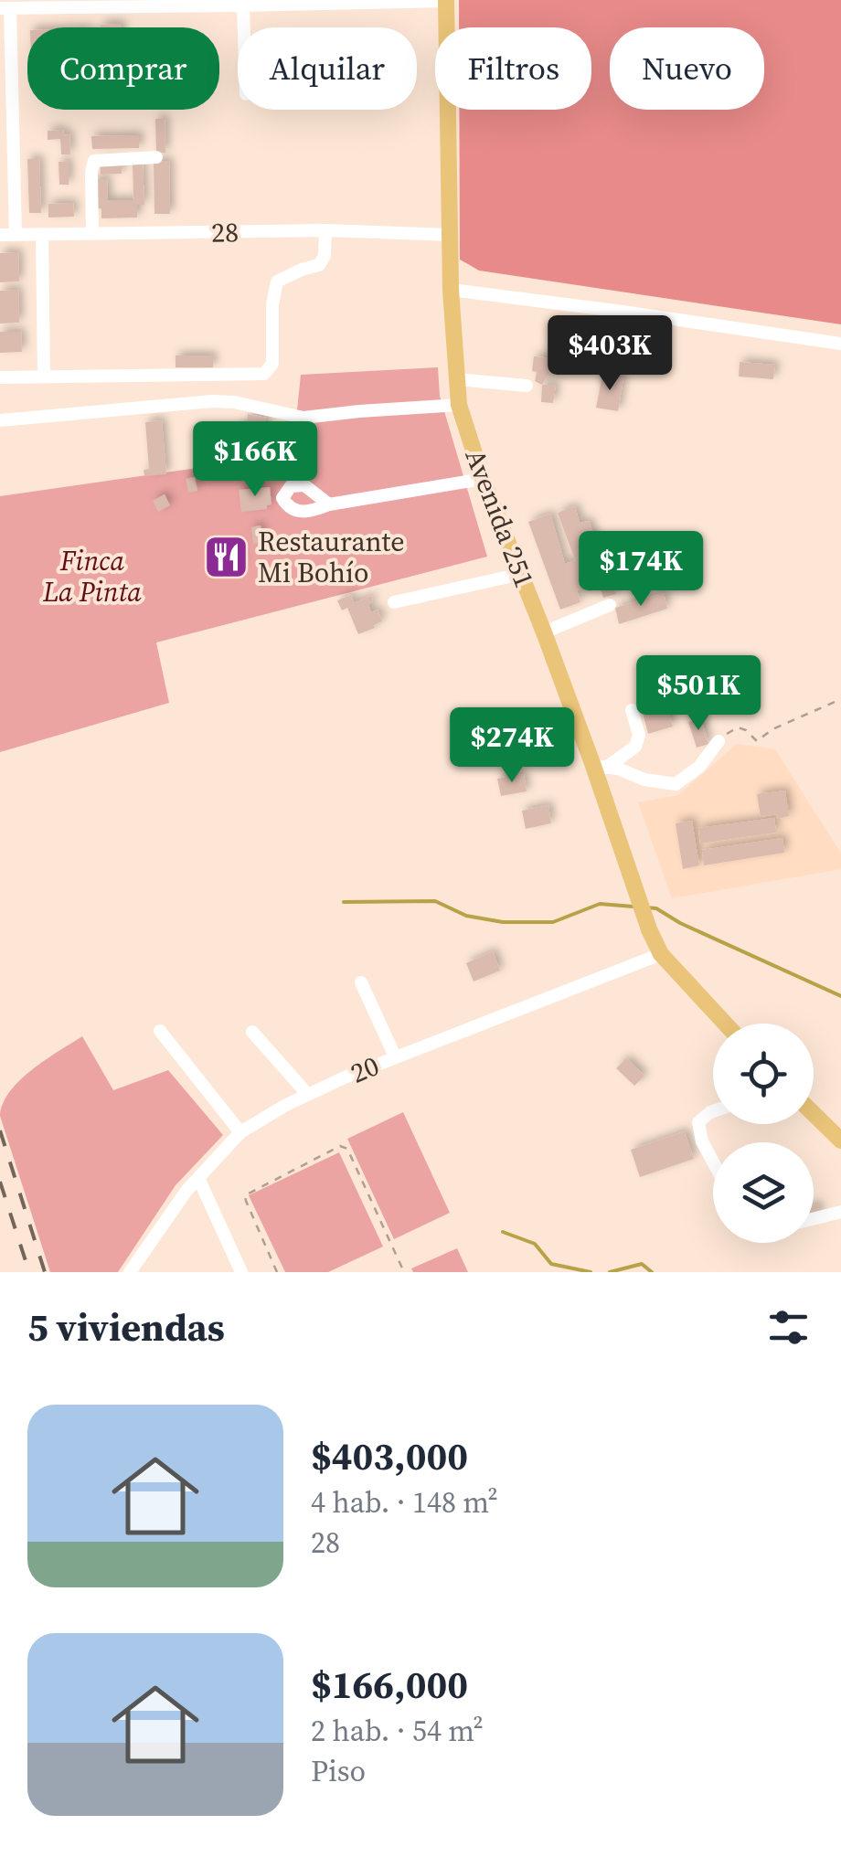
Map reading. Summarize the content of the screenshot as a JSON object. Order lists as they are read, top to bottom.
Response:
{
  "streets": {
    "main road": ["Avenida 251"],
    "street": ["28", "20"]
  },
  "crossings": [
    ["28", "Avenida 251"],
    ["Avenida 251", "20"]
  ],
  "parks": ["Finca La Pinta"],
  "places": {
    "restaurant": ["Restaurante Mi Bohío"]
  },
  "page": {
    "chip": [
      "Comprar",
      "Alquilar",
      "Filtros",
      "Nuevo"
    ],
    "price": [
      "$403K",
      "$166K",
      "$174K",
      "$501K",
      "$274K"
    ],
    "heading": "5 viviendas",
    "list": [
      {
        "name": "$403,000",
        "note": "4 hab. · 148 m² · 28"
      },
      {
        "name": "$166,000",
        "note": "2 hab. · 54 m² · Piso"
      }
    ]
  }
}
